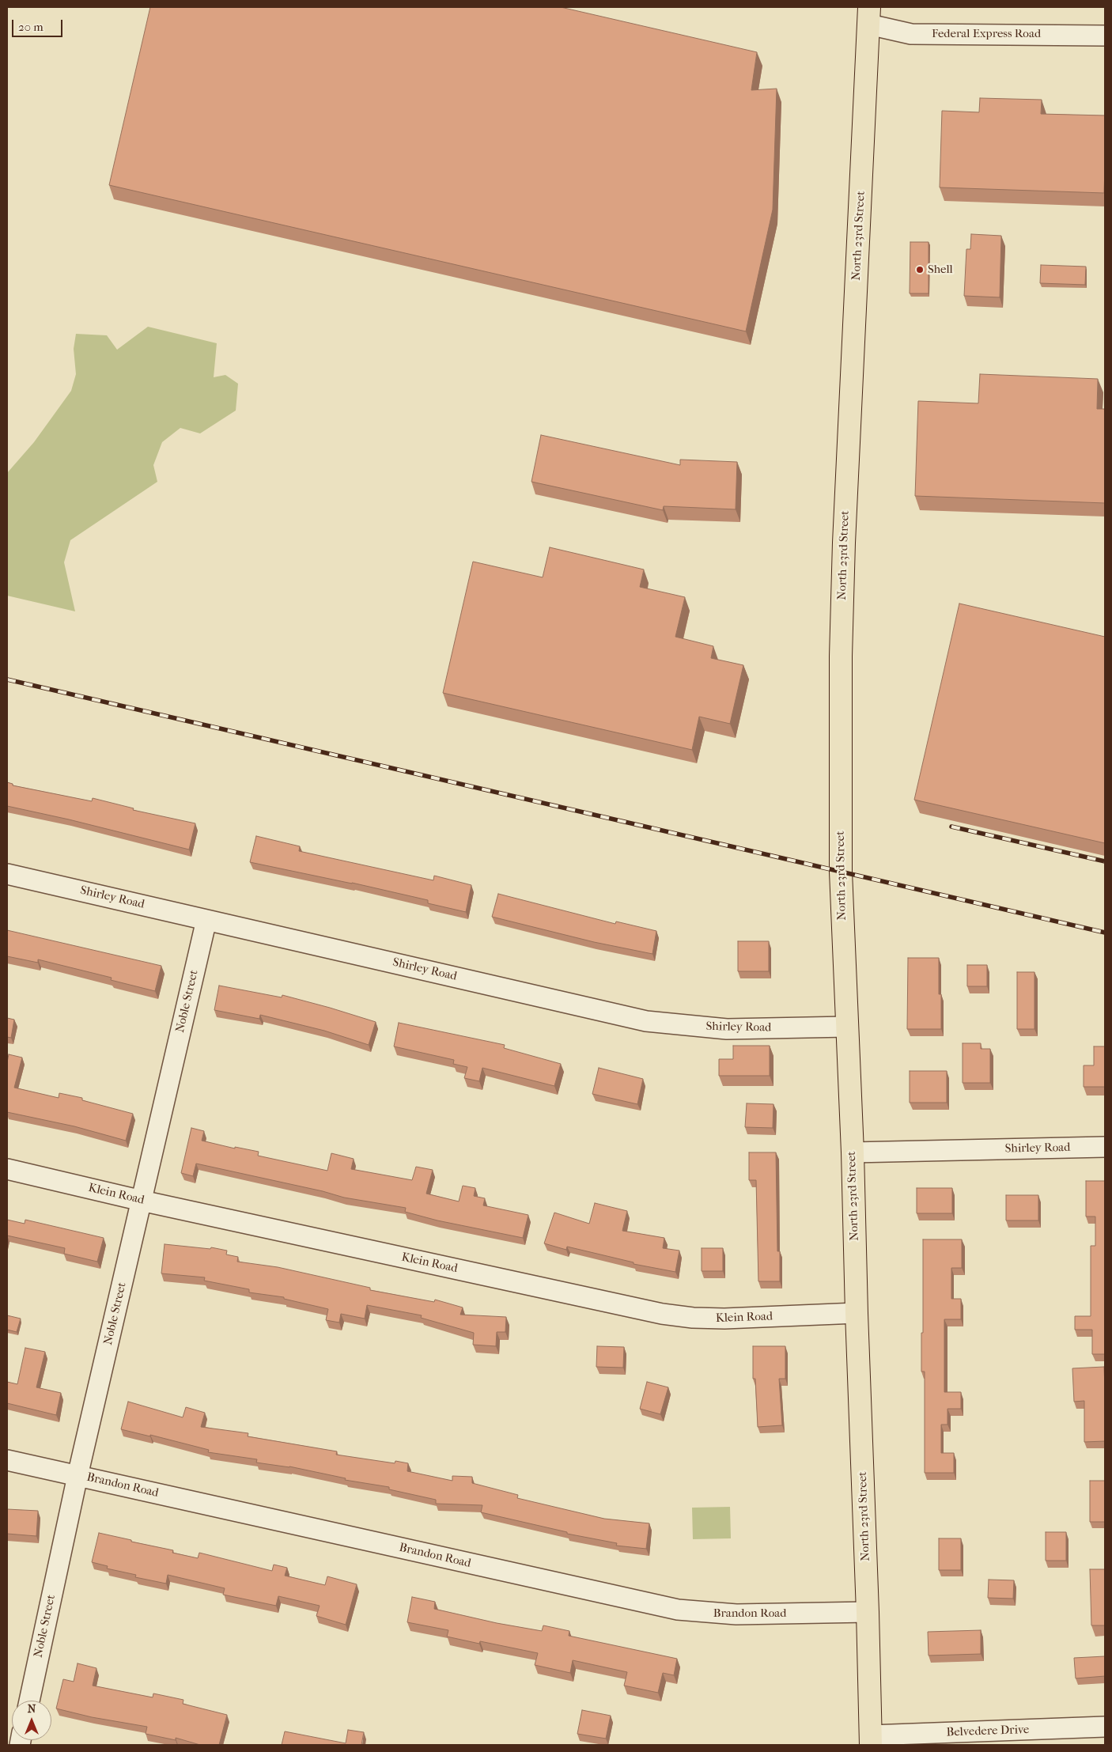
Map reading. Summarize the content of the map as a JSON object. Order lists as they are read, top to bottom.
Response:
{
  "streets": {
    "main road": ["North 23rd Street"],
    "street": [
      "Federal Express Road",
      "Shirley Road",
      "Noble Street",
      "Klein Road",
      "Brandon Road",
      "Belvedere Drive"
    ]
  },
  "crossings": [
    ["Federal Express Road", "North 23rd Street"],
    ["North 23rd Street", "Shirley Road"],
    ["North 23rd Street", "Klein Road"],
    ["North 23rd Street", "Brandon Road"],
    ["North 23rd Street", "Belvedere Drive"],
    ["Shirley Road", "Noble Street"],
    ["Noble Street", "Klein Road"],
    ["Noble Street", "Brandon Road"]
  ],
  "places": ["Shell"],
  "scale_bar": "20 m",
  "north": "top"
}
